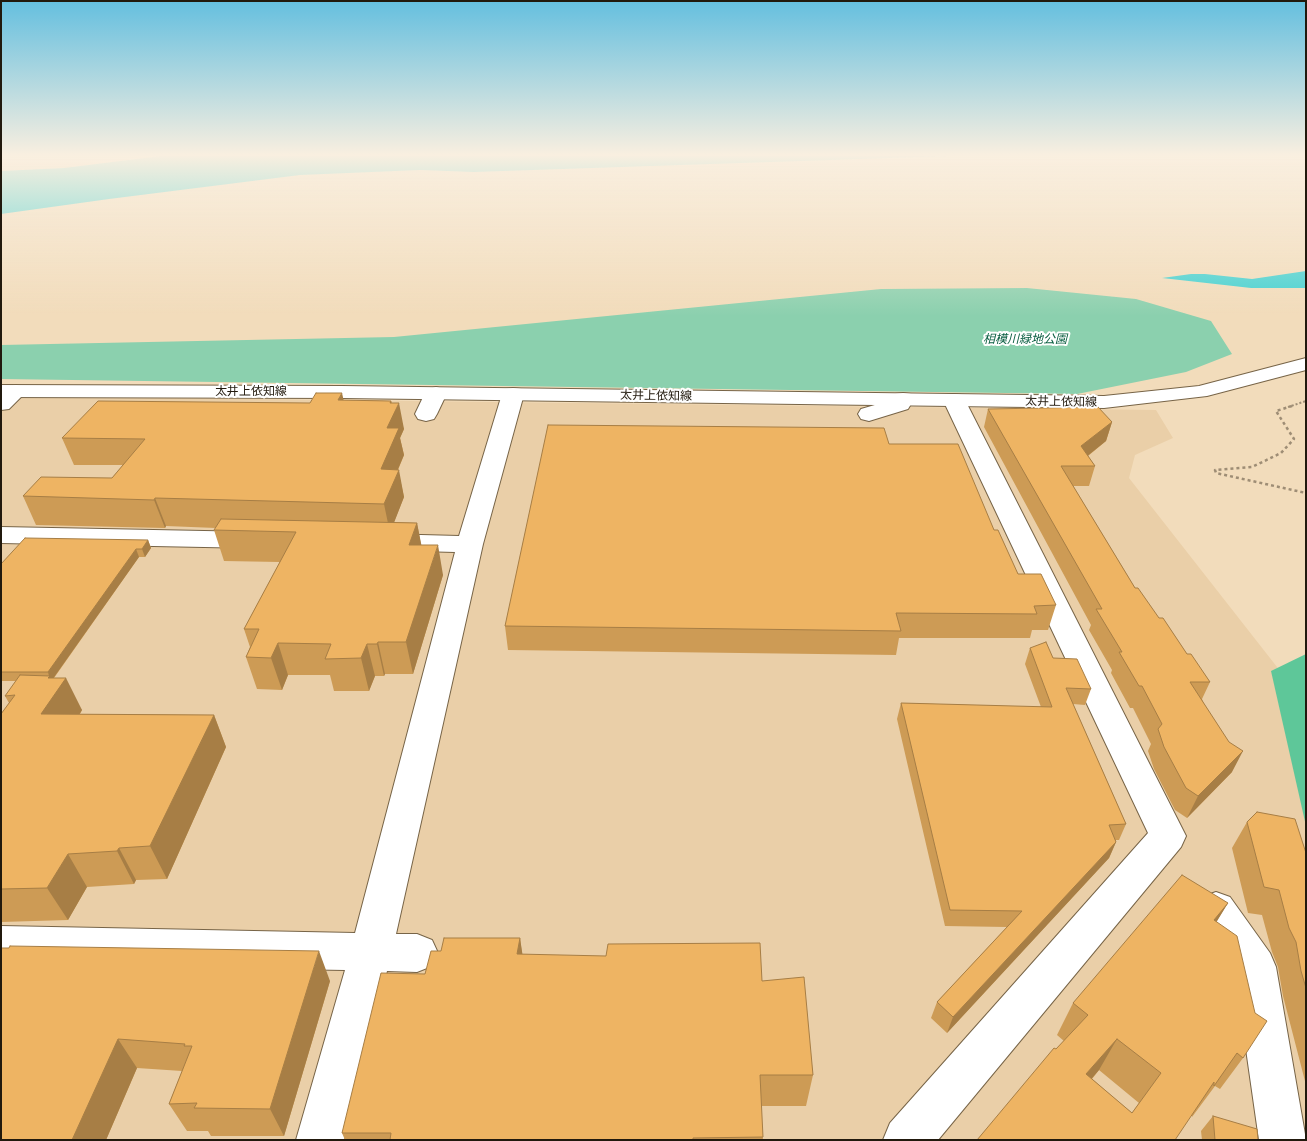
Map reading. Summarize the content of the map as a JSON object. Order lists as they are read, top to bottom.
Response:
{
  "streets": {
    "street": ["太井上依知線"]
  },
  "parks": ["相模川緑地公園"]
}
